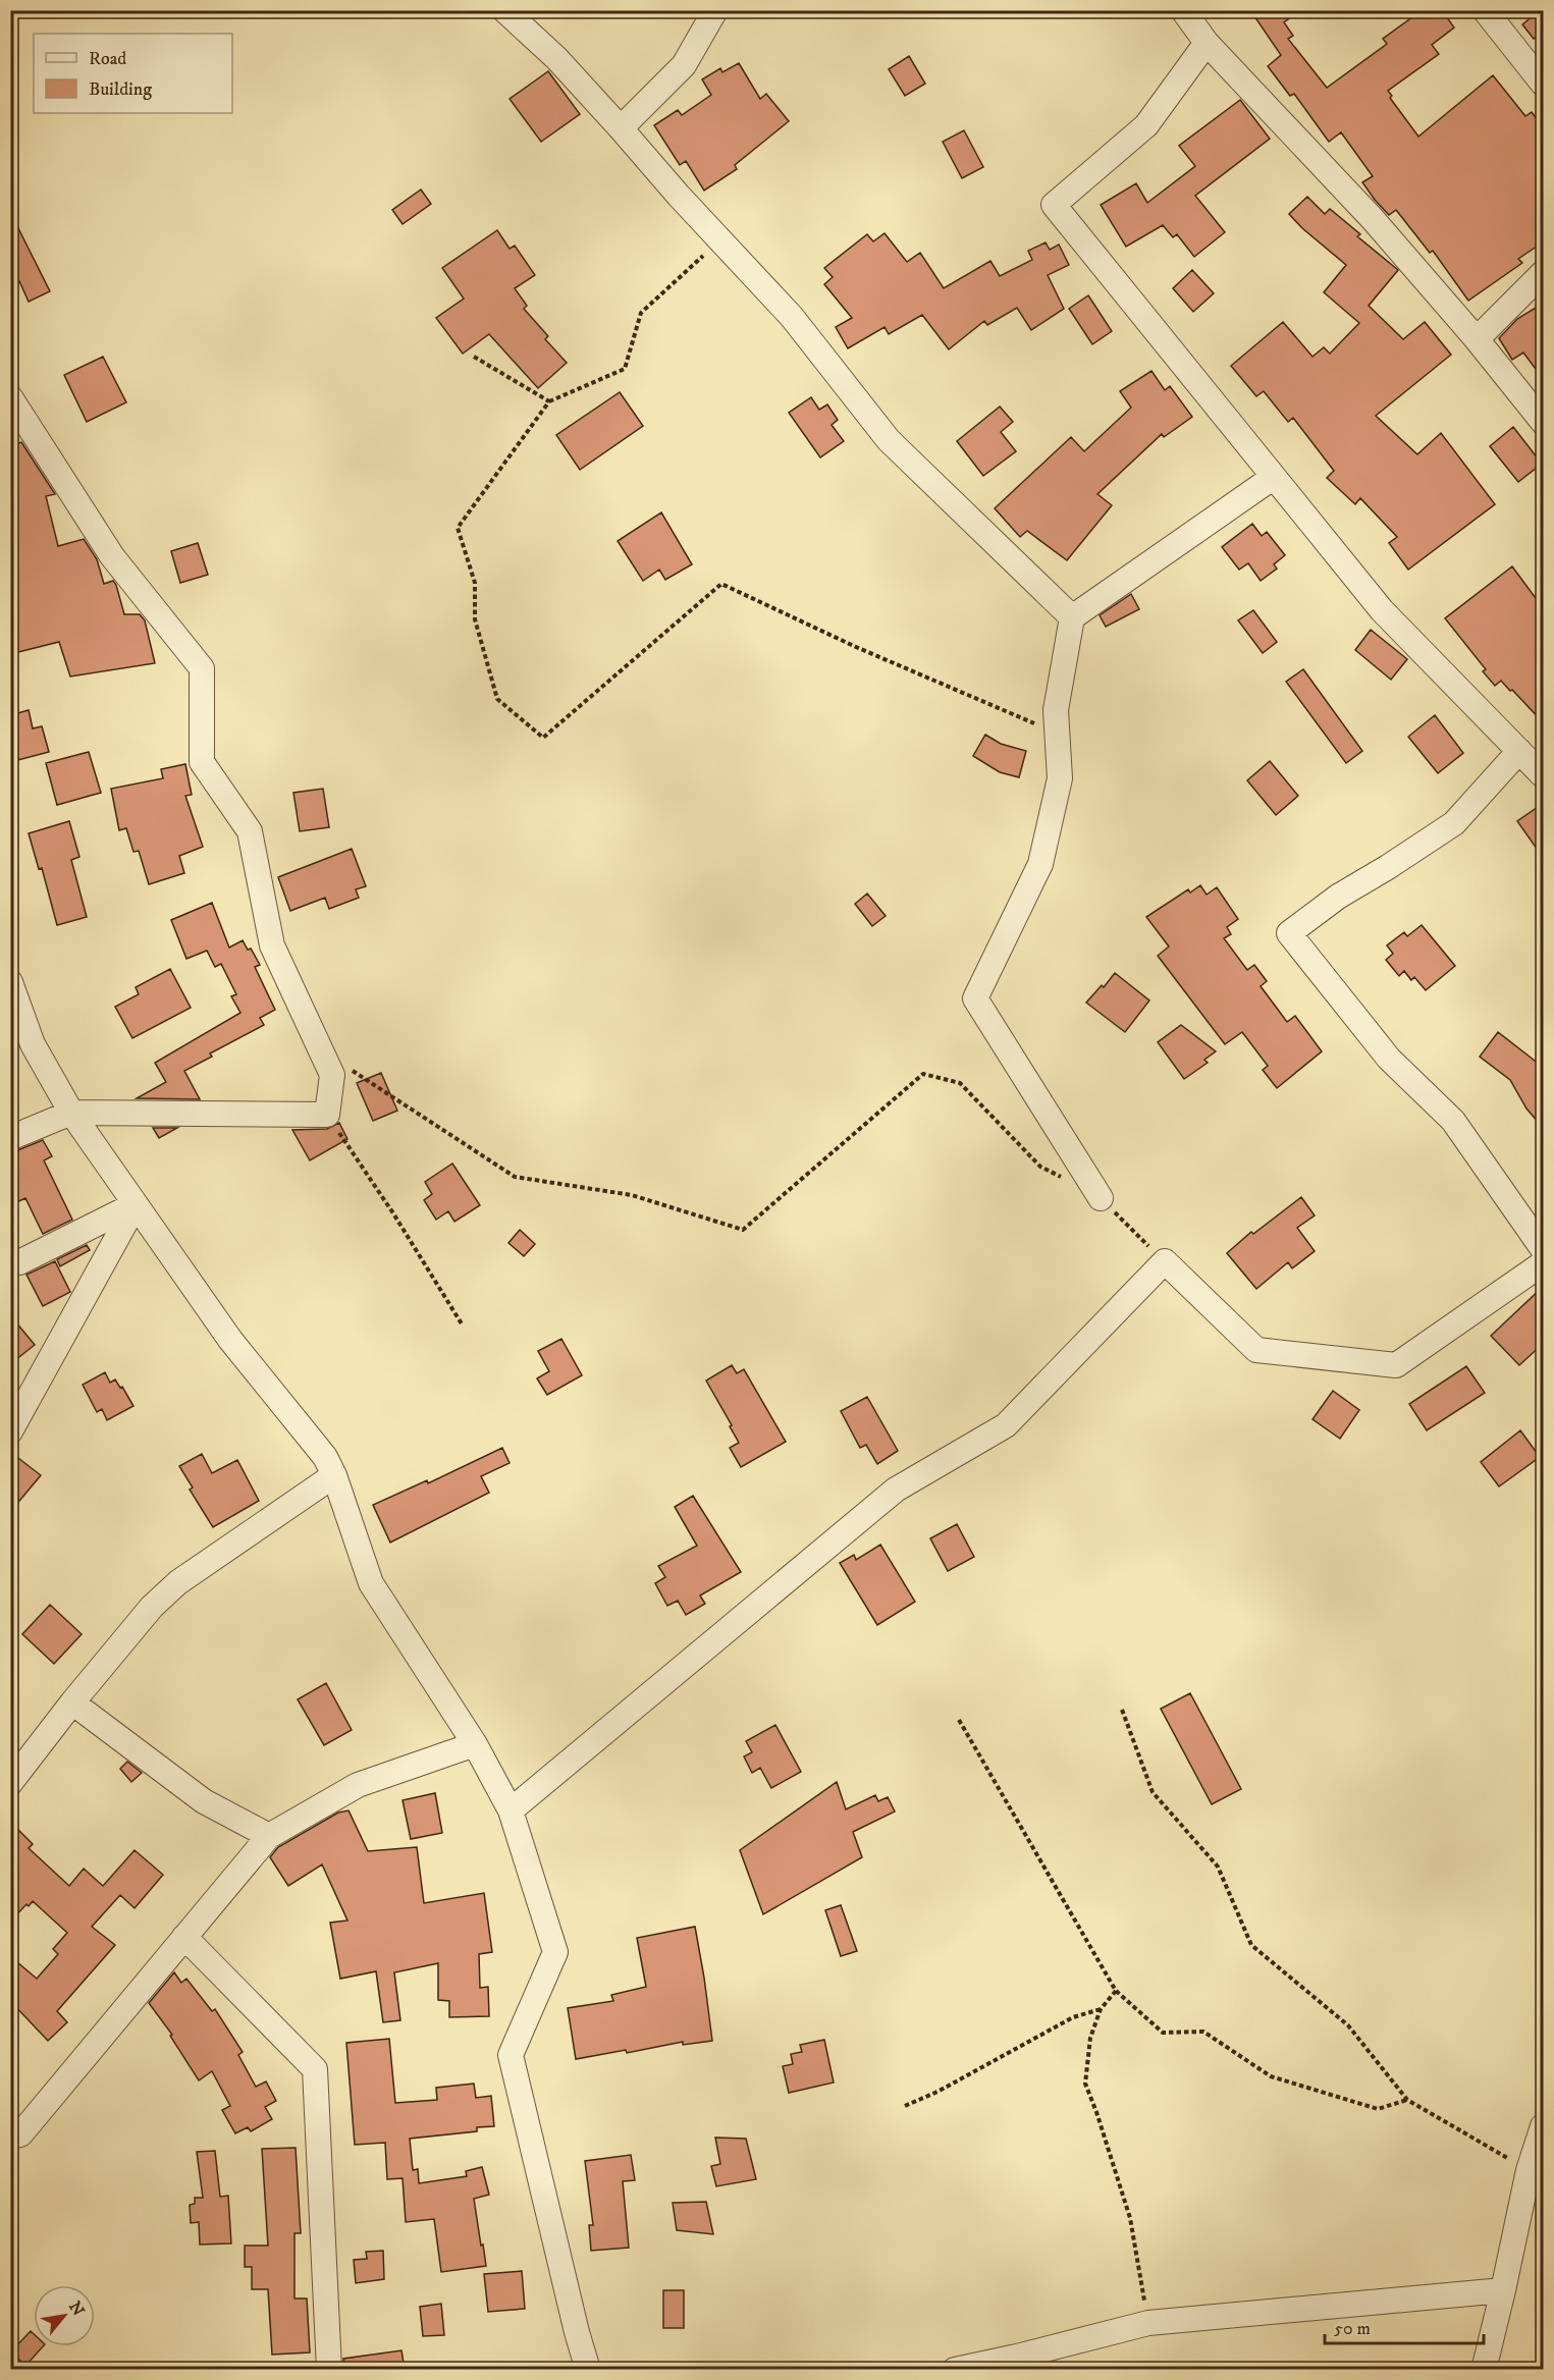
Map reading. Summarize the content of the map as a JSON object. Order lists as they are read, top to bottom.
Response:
{
  "legend": ["Road", "Building"],
  "scale_bar": "50 m",
  "north": "top right"
}
